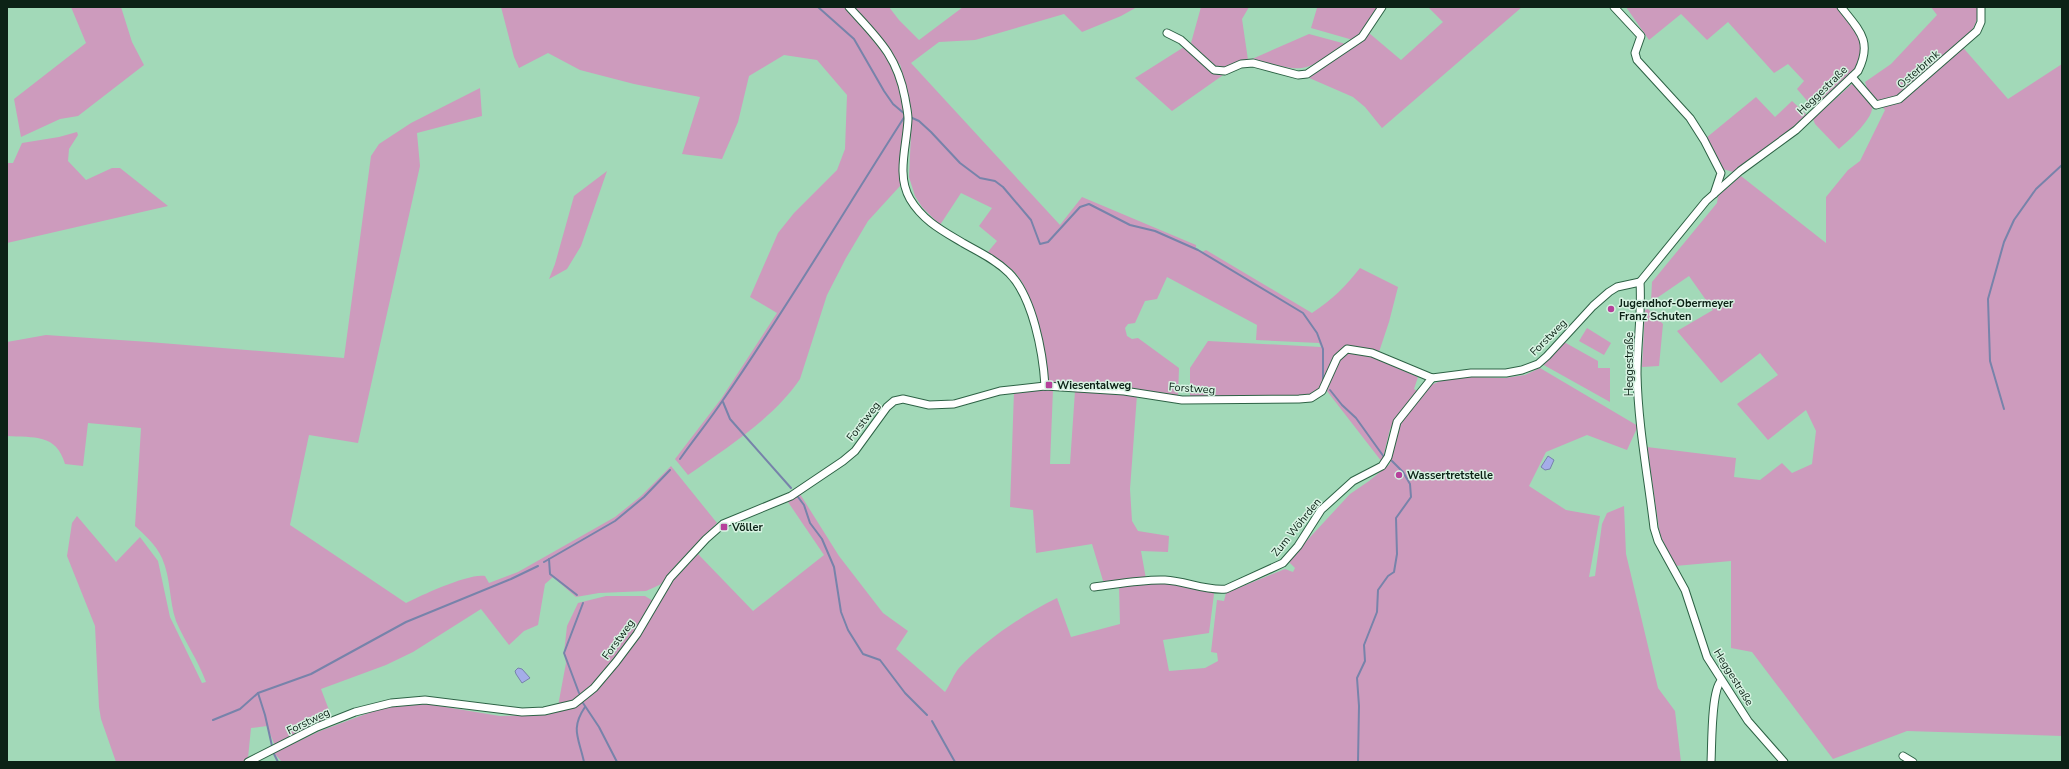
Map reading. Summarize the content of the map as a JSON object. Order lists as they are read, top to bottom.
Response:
{
  "streets": {
    "street": [
      "Osterbrink",
      "Heggestraße",
      "Forstweg",
      "Zum Wöhrden"
    ]
  },
  "crossings": [
    ["Osterbrink", "Heggestraße"],
    ["Heggestraße", "Forstweg"],
    ["Forstweg", "Zum Wöhrden"]
  ],
  "places": {
    "other": ["Jugendhof-Obermeyer Franz Schuten", "Wassertretstelle"],
    "transit": ["Wiesentalweg", "Völler"]
  }
}
